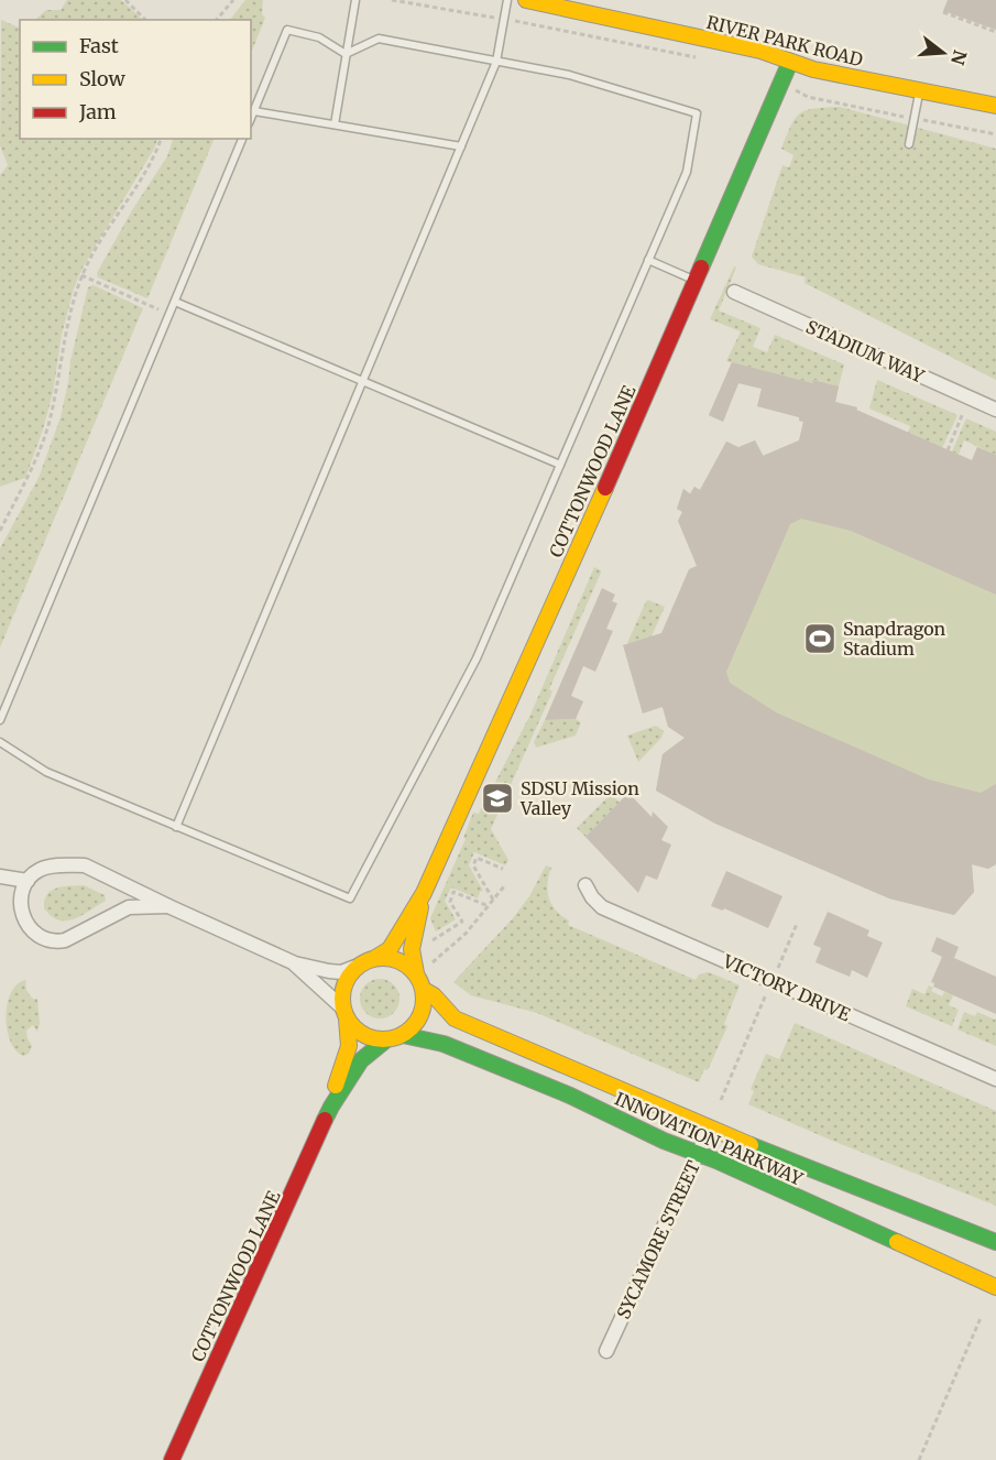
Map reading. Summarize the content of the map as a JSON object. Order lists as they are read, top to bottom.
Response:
{
  "streets": {
    "street": [
      "RIVER PARK ROAD",
      "STADIUM WAY",
      "COTTONWOOD LANE",
      "VICTORY DRIVE",
      "INNOVATION PARKWAY",
      "SYCAMORE STREET"
    ]
  },
  "crossings": [
    ["RIVER PARK ROAD", "COTTONWOOD LANE"],
    ["COTTONWOOD LANE", "INNOVATION PARKWAY"],
    ["INNOVATION PARKWAY", "SYCAMORE STREET"]
  ],
  "places": {
    "sports": ["Snapdragon Stadium"],
    "school or university": ["SDSU Mission Valley"]
  },
  "legend": ["Fast", "Slow", "Jam"],
  "north": "right"
}
